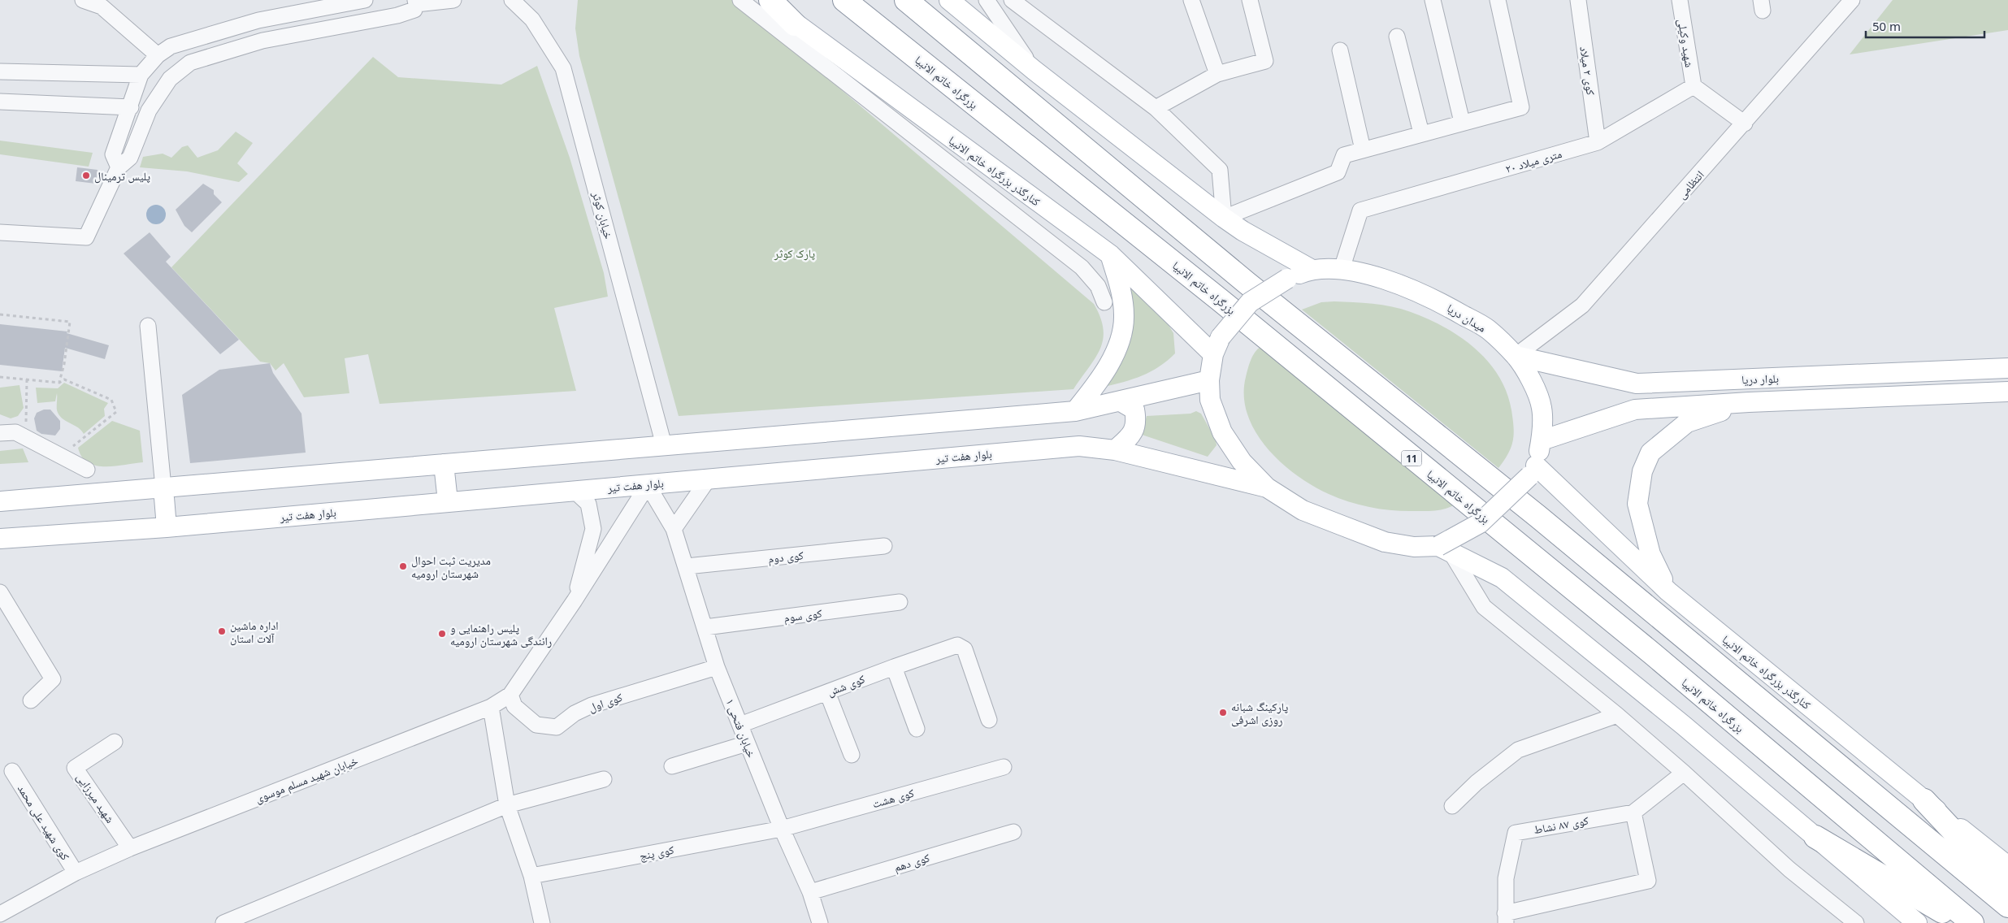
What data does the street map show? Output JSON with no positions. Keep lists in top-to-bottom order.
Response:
{
  "streets": {
    "highway": ["بزرگراه خاتم الانبیا", "11"],
    "main road": [
      "کنارگذر بزرگراه خاتم الانبیا",
      "میدان دریا",
      "بلوار دریا",
      "بلوار هفت تیر"
    ],
    "street": [
      "شهید وکیلی",
      "کوی ۲ میلاد",
      "۲۰ متری میلاد",
      "انتظامی",
      "خیابان کوثر",
      "کوی دوم",
      "کوی سوم",
      "کوی شش",
      "کوی اول",
      "خیابان فتحی ۱",
      "خیابان شهید مسلم موسوی",
      "شهید میرزایی",
      "کوی هشت",
      "کوی شهید علی محمد",
      "کوی ۸۷ نشاط",
      "کوی پنج",
      "کوی دهم"
    ]
  },
  "crossings": [
    ["شهید وکیلی", "۲۰ متری میلاد"],
    ["کوی ۲ میلاد", "۲۰ متری میلاد"],
    ["۲۰ متری میلاد", "میدان دریا"],
    ["کنارگذر بزرگراه خاتم الانبیا", "میدان دریا"],
    ["انتظامی", "میدان دریا"],
    ["انتظامی", "بلوار دریا"],
    ["میدان دریا", "بلوار دریا"],
    ["بلوار هفت تیر", "خیابان فتحی ۱"],
    ["بلوار هفت تیر", "خیابان شهید مسلم موسوی"],
    ["کوی دوم", "خیابان فتحی ۱"],
    ["کوی سوم", "خیابان فتحی ۱"],
    ["کوی شش", "خیابان فتحی ۱"],
    ["کوی اول", "خیابان فتحی ۱"],
    ["کوی اول", "خیابان شهید مسلم موسوی"],
    ["خیابان فتحی ۱", "خیابان شهید مسلم موسوی"],
    ["خیابان فتحی ۱", "کوی هشت"],
    ["خیابان فتحی ۱", "کوی پنج"],
    ["خیابان فتحی ۱", "کوی دهم"],
    ["خیابان شهید مسلم موسوی", "شهید میرزایی"],
    ["خیابان شهید مسلم موسوی", "کوی شهید علی محمد"],
    ["کوی هشت", "کوی پنج"]
  ],
  "parks": ["پارک کوثر"],
  "places": [
    "پلیس ترمینال",
    "مدیریت ثبت احوال شهرستان ارومیه",
    "اداره ماشین آلات استان",
    "پلیس راهنمایی و رانندگی شهرستان ارومیه",
    "پارکینگ شبانه روزی اشرفی"
  ],
  "scale_bar": "50 m"
}
